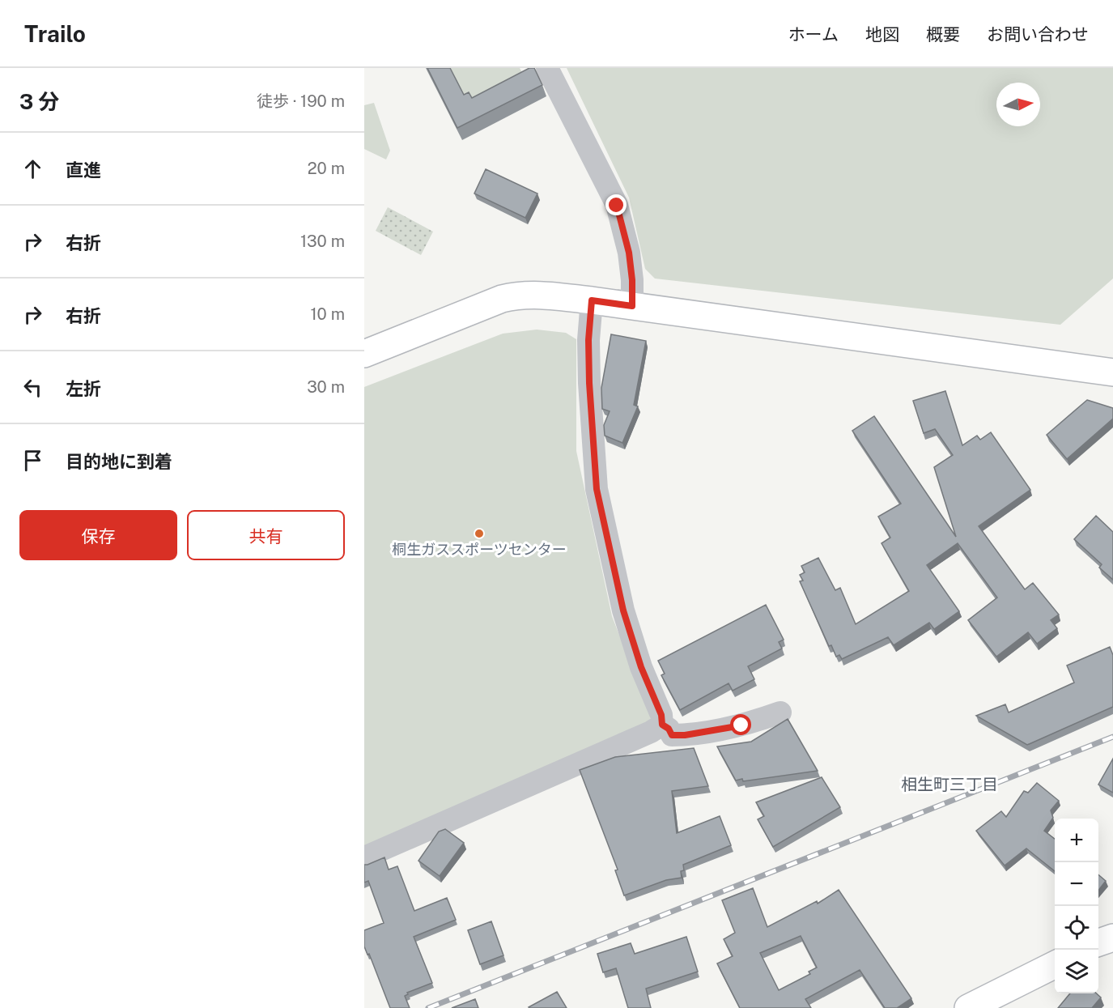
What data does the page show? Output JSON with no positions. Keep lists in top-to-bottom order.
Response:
{
  "districts": ["相生町三丁目"],
  "places": ["桐生ガススポーツセンター"],
  "north": "right",
  "page": {
    "header": "Trailo",
    "nav": [
      "ホーム",
      "地図",
      "概要",
      "お問い合わせ"
    ],
    "heading": ["3 分", "徒歩 · 190 m"],
    "list": [
      ["直進", "20 m"],
      ["右折", "130 m"],
      ["右折", "10 m"],
      ["左折", "30 m"],
      "目的地に到着"
    ],
    "buttons": ["保存", "共有"],
    "map_buttons": ["+", "−"]
  }
}
